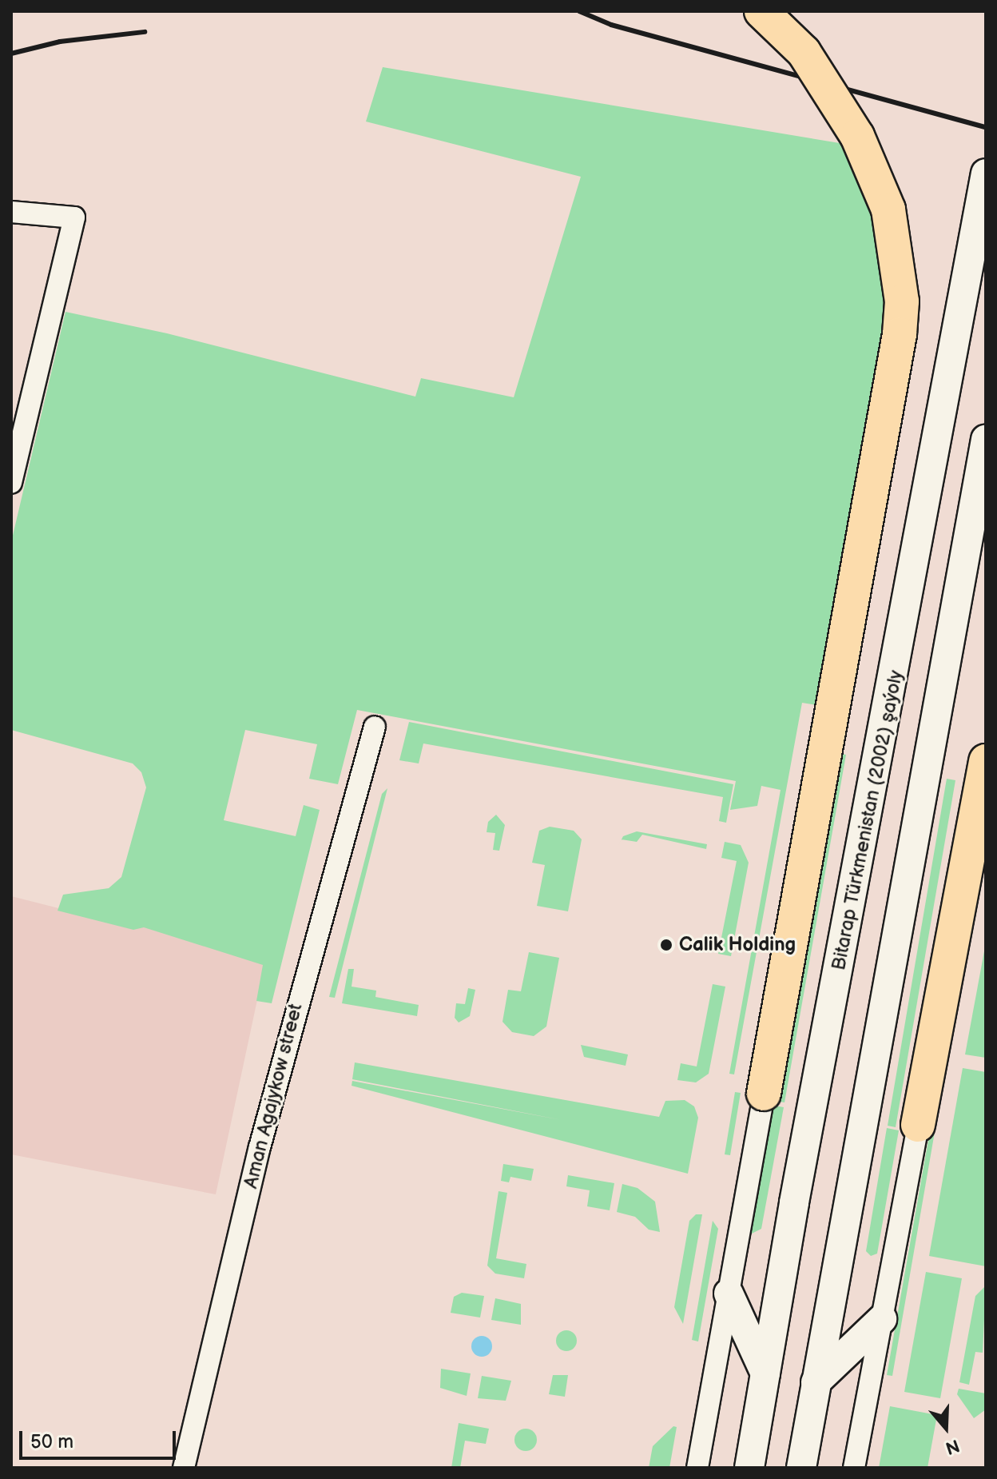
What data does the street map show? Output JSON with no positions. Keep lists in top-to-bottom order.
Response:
{
  "streets": {
    "main road": ["Bitarap Türkmenistan (2002) şaýoly"],
    "street": ["Aman Agajykow street"]
  },
  "places": ["Calik Holding"],
  "scale_bar": "50 m",
  "north": "bottom"
}
